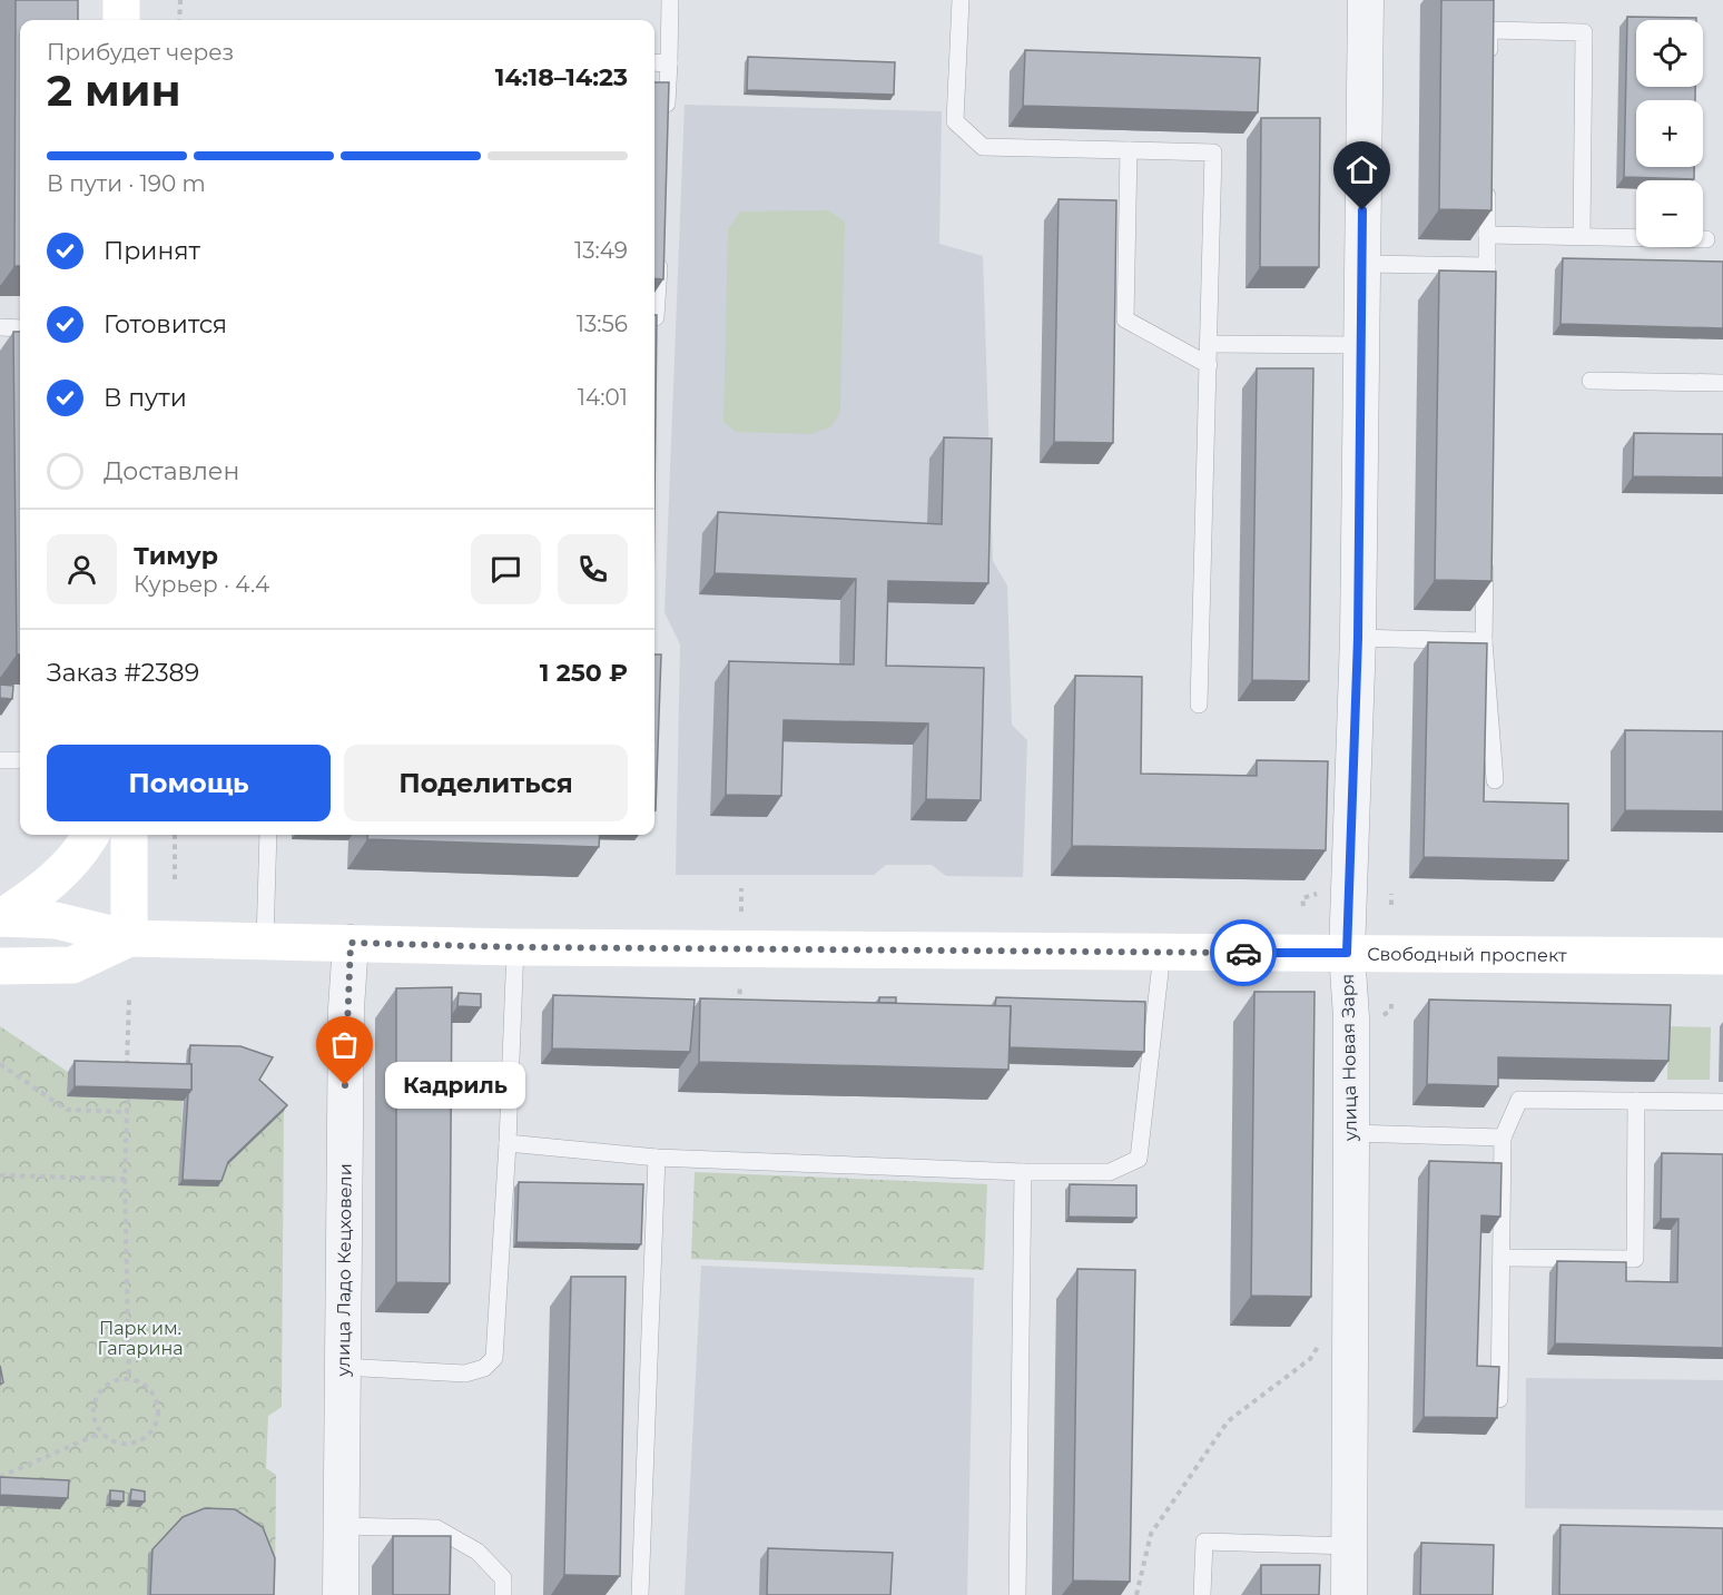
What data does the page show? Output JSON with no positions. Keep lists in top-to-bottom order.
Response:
{
  "streets": {
    "main road": ["Свободный проспект"],
    "street": ["улица Новая Заря", "улица Ладо Кецховели"]
  },
  "crossings": [
    ["Свободный проспект", "улица Новая Заря"],
    ["Свободный проспект", "улица Ладо Кецховели"]
  ],
  "parks": ["Парк им. Гагарина"],
  "places": ["Кадриль"],
  "page": {
    "map_buttons": ["+", "−"],
    "heading": ["2 мин", "Прибудет через", "14:18–14:23"],
    "panel": [
      "Тимур",
      "Курьер · 4.4",
      "Заказ #2389",
      "1 250 ₽"
    ],
    "bar": "В пути · 190 m",
    "list": [
      ["Принят", "13:49"],
      ["Готовится", "13:56"],
      ["В пути", "14:01"],
      "Доставлен"
    ],
    "buttons": ["Помощь", "Поделиться"],
    "bubble": "Кадриль"
  }
}
